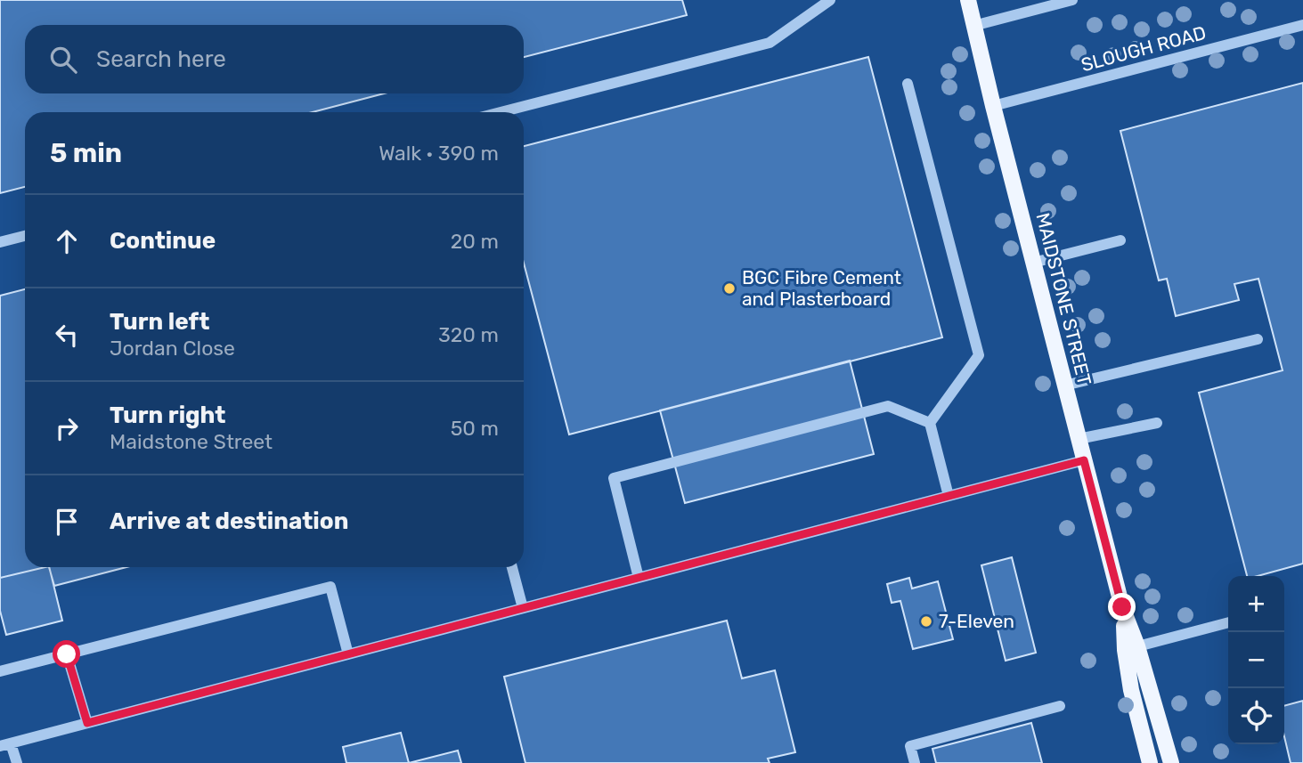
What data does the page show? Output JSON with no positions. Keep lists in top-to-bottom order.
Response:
{
  "streets": {
    "main road": ["MAIDSTONE STREET"],
    "street": ["SLOUGH ROAD"]
  },
  "crossings": [
    ["SLOUGH ROAD", "MAIDSTONE STREET"]
  ],
  "places": ["BGC Fibre Cement and Plasterboard", "7-Eleven"],
  "page": {
    "search": "Search here",
    "heading": ["5 min", "Walk · 390 m"],
    "list": [
      ["Continue", "20 m"],
      ["Turn left", "Jordan Close", "320 m"],
      ["Turn right", "Maidstone Street", "50 m"],
      "Arrive at destination"
    ],
    "map_buttons": ["+", "−"]
  }
}
